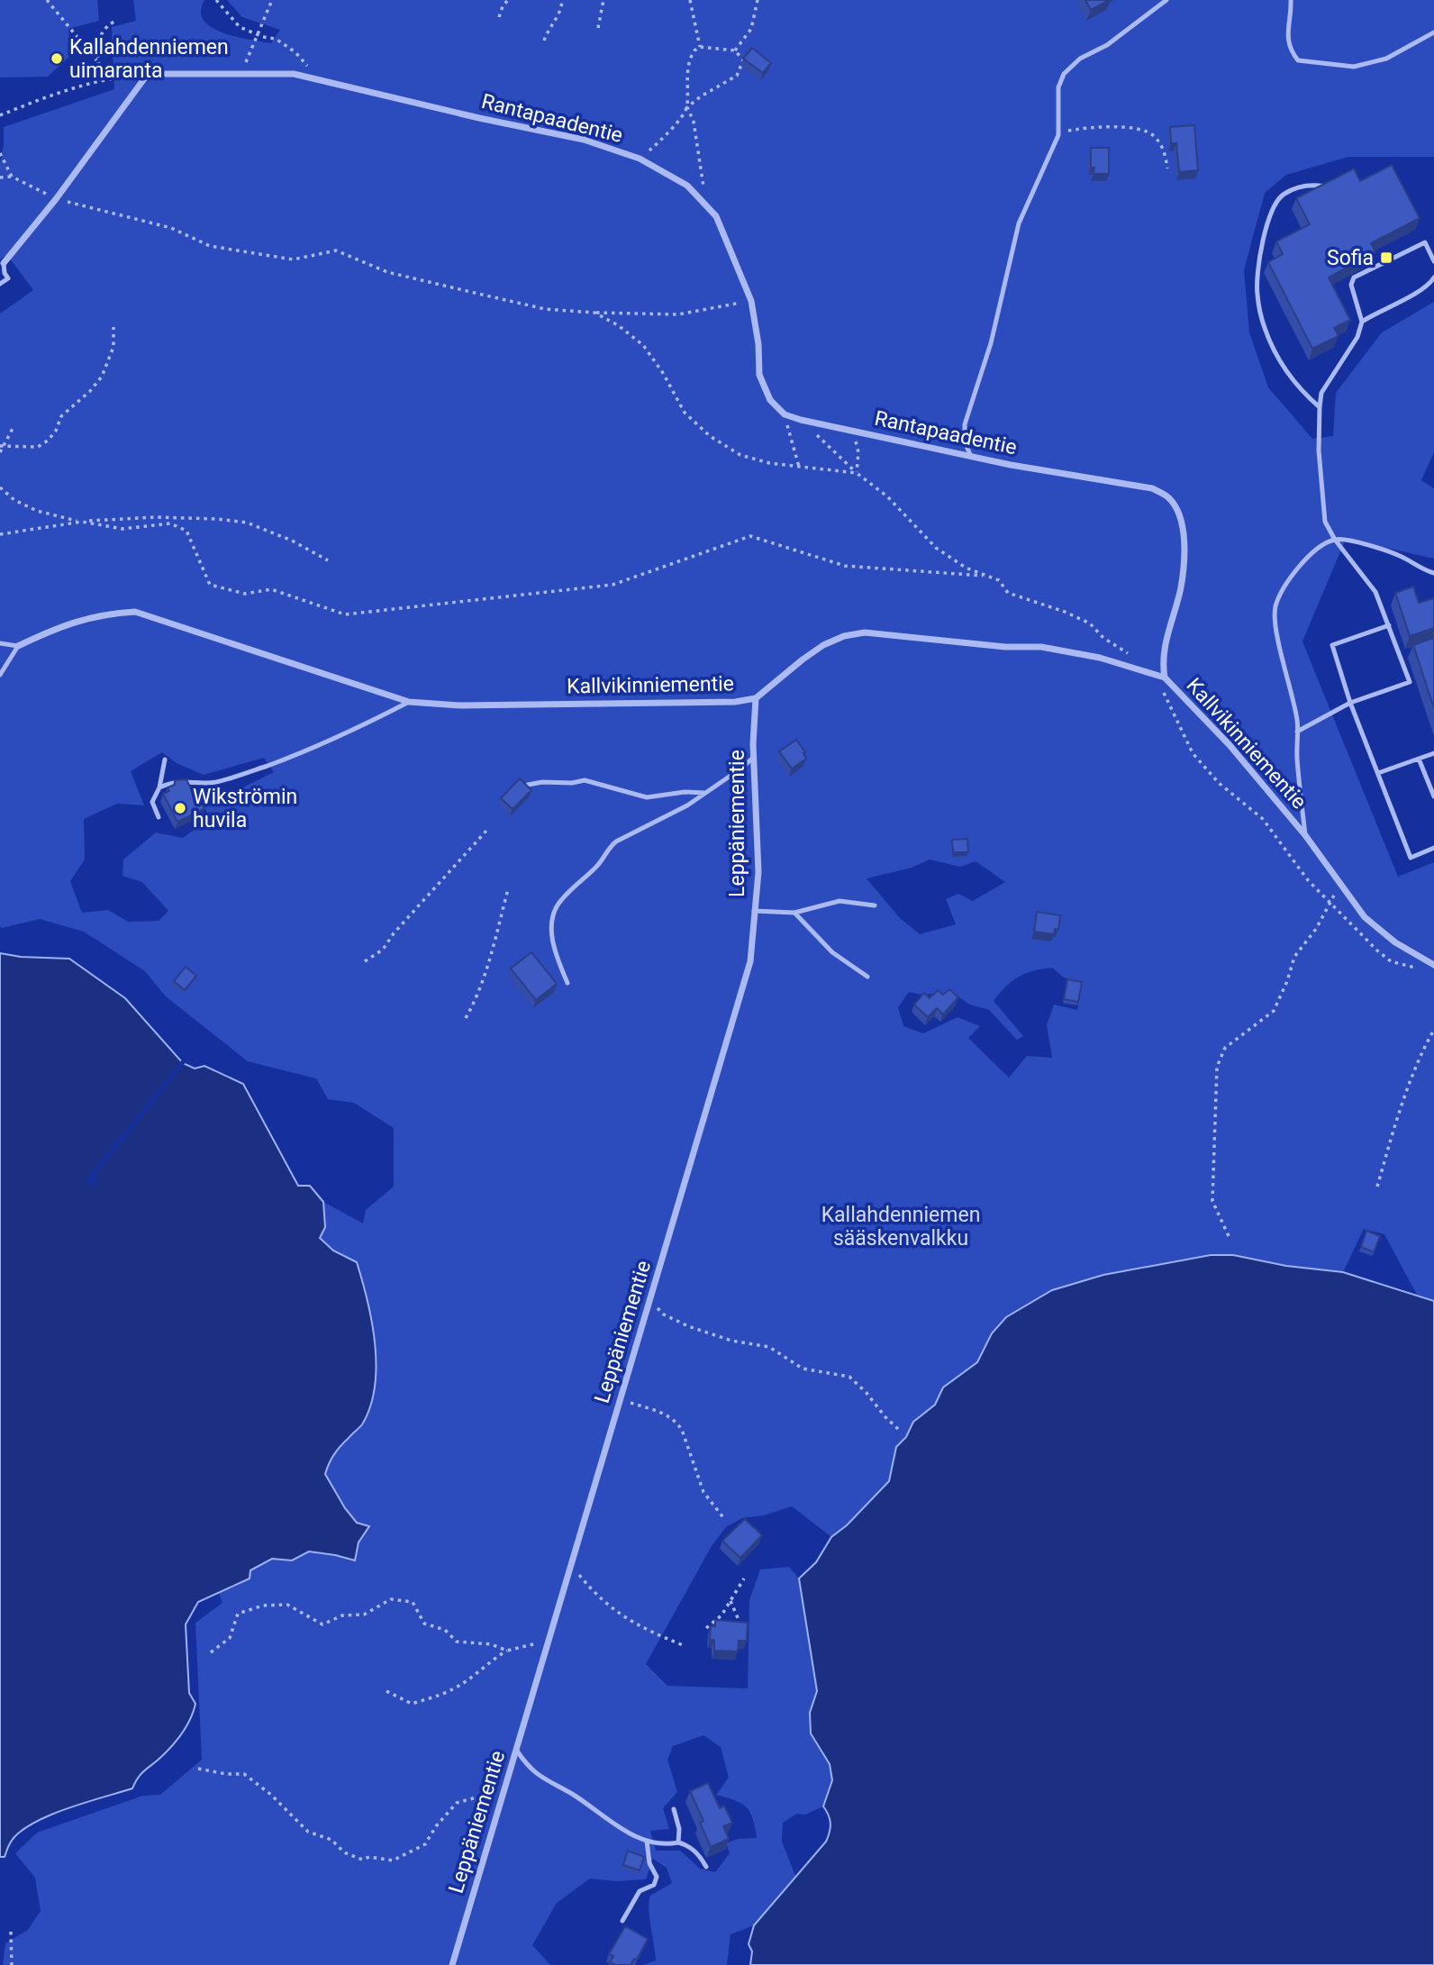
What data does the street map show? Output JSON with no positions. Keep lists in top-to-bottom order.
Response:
{
  "streets": {
    "street": ["Rantapaadentie", "Kallvikinniementie", "Leppäniementie"]
  },
  "crossings": [
    ["Rantapaadentie", "Kallvikinniementie"],
    ["Kallvikinniementie", "Leppäniementie"]
  ],
  "parks": ["Kallahdenniemen sääskenvalkku"],
  "places": {
    "other": ["Kallahdenniemen uimaranta", "Wikströmin huvila"],
    "transit": ["Sofia"]
  }
}
